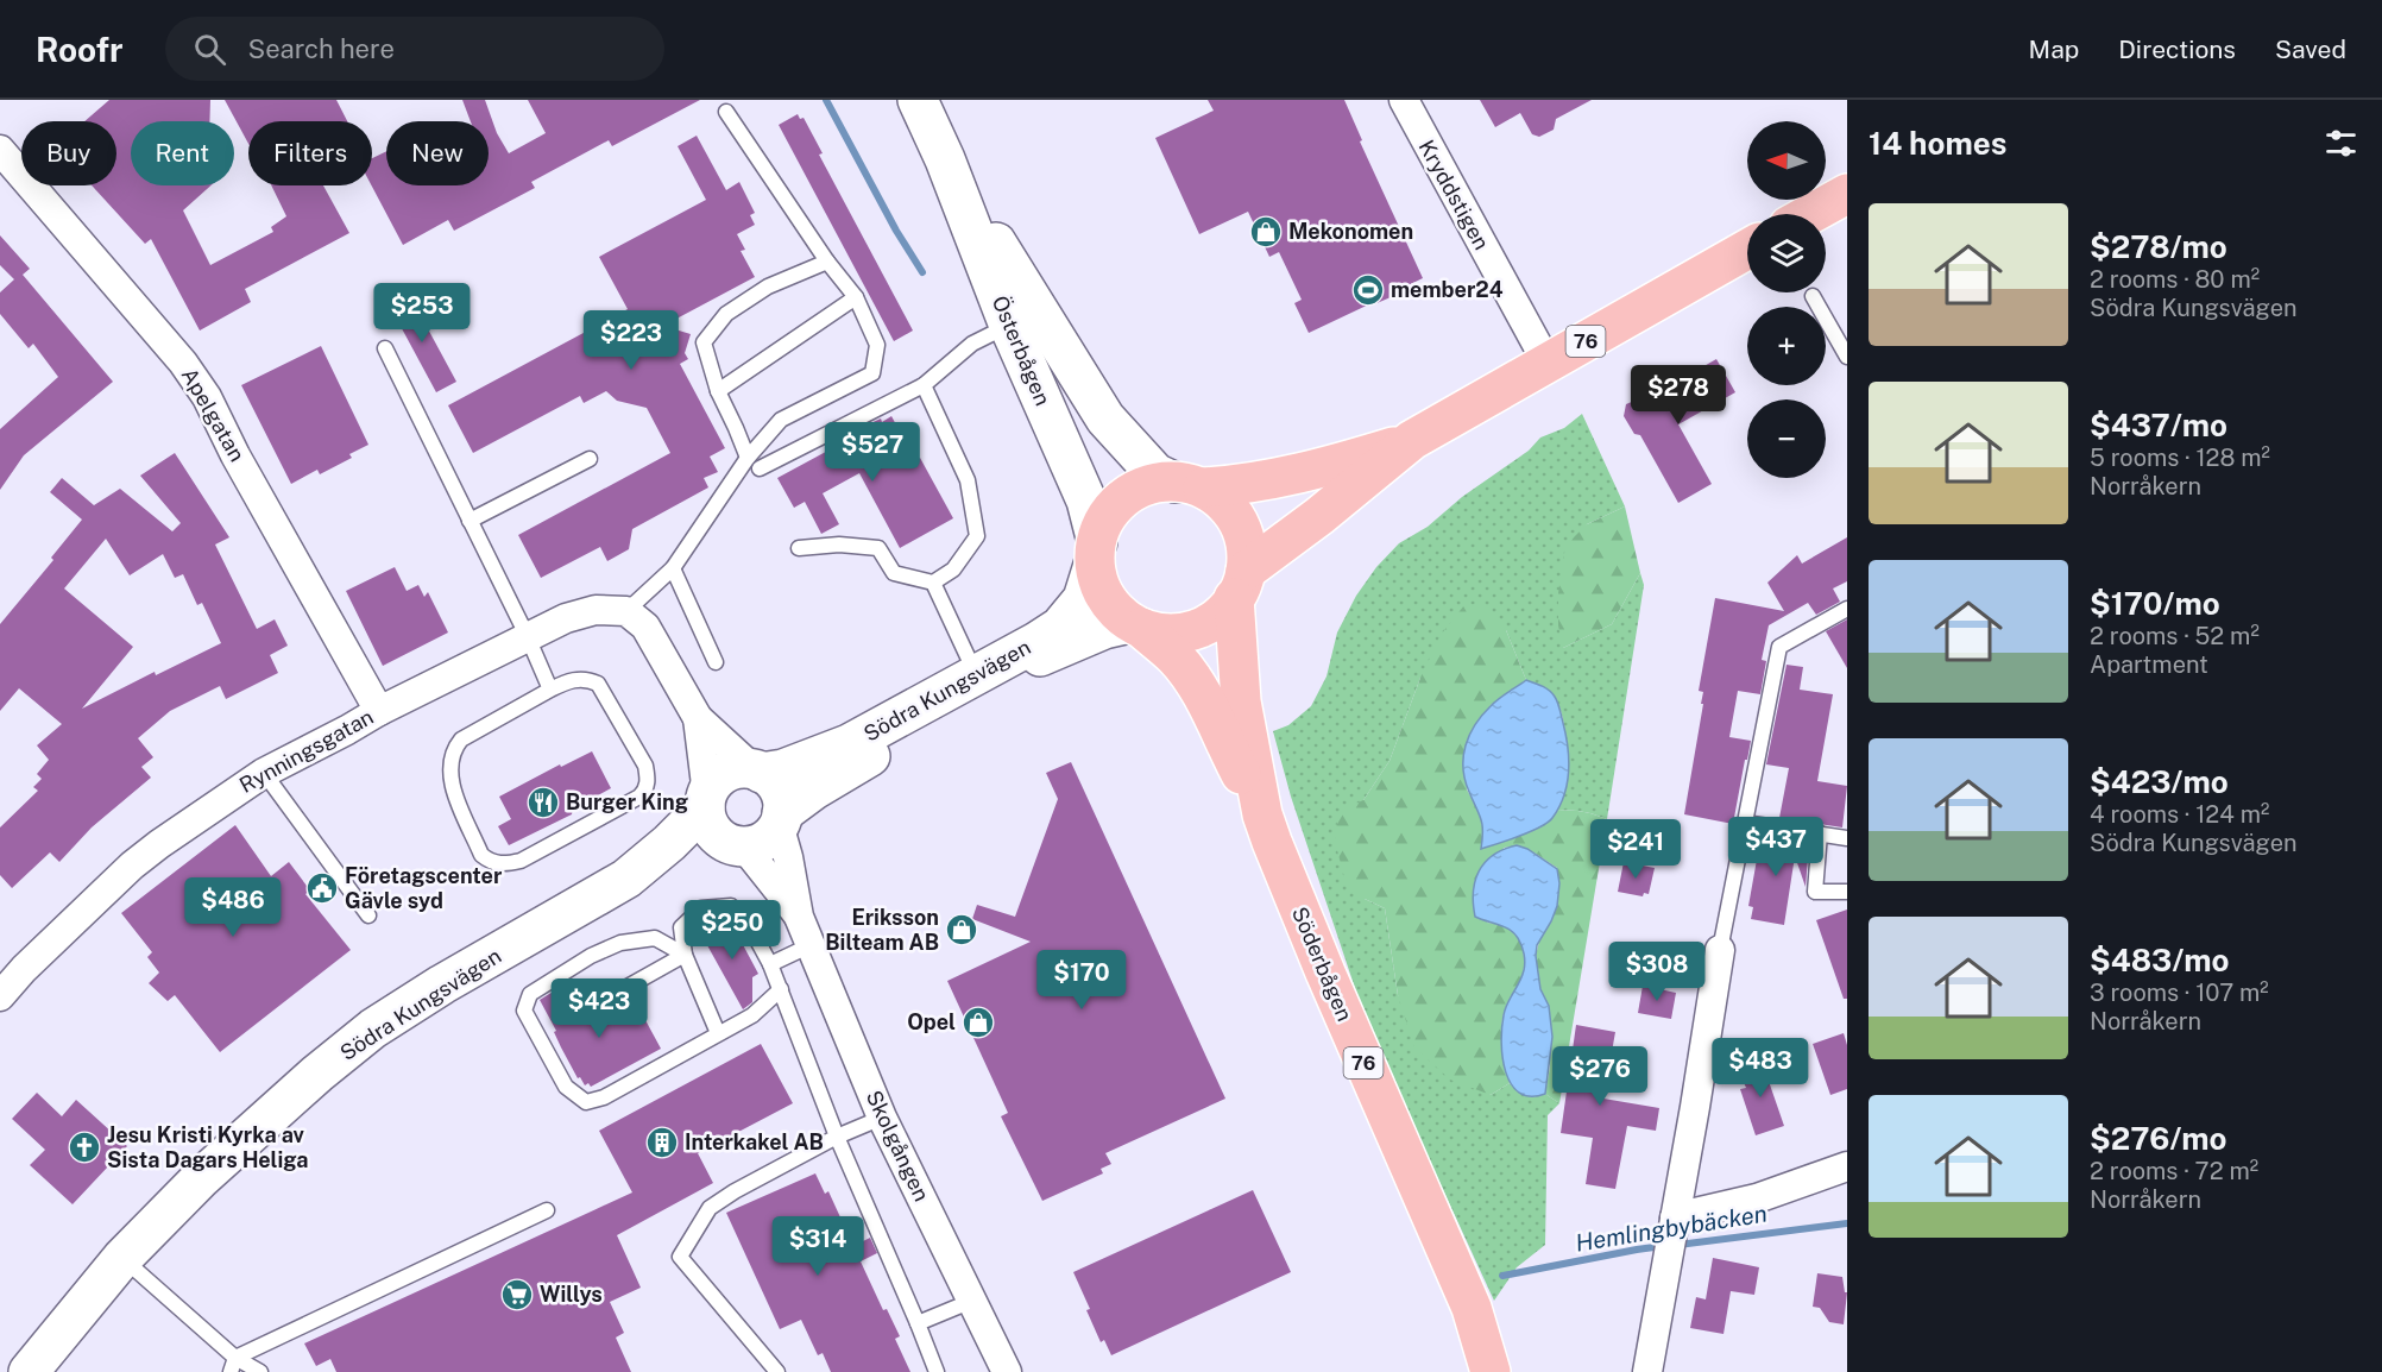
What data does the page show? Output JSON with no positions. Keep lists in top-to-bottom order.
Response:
{
  "streets": {
    "main road": [
      "76",
      "Österbågen",
      "Södra Kungsvägen",
      "Söderbågen"
    ],
    "street": [
      "Kryddstigen",
      "Apelgatan",
      "Rynningsgatan",
      "Skolgången"
    ]
  },
  "crossings": [
    ["Kryddstigen", "76"],
    ["76", "Österbågen"],
    ["76", "Södra Kungsvägen"],
    ["76", "Söderbågen"],
    ["Österbågen", "Södra Kungsvägen"],
    ["Österbågen", "Söderbågen"],
    ["Apelgatan", "Rynningsgatan"],
    ["Södra Kungsvägen", "Söderbågen"],
    ["Södra Kungsvägen", "Skolgången"]
  ],
  "water": ["Hemlingbybäcken"],
  "places": {
    "shop": ["Mekonomen", "Eriksson Bilteam AB", "Opel"],
    "sports": ["member24"],
    "restaurant": ["Burger King"],
    "public building": ["Företagscenter Gävle syd"],
    "building": ["Interkakel AB"],
    "church": ["Jesu Kristi Kyrka av Sista Dagars Heliga"],
    "supermarket": ["Willys"]
  },
  "north": "left",
  "page": {
    "header": "Roofr",
    "search": "Search here",
    "nav": ["Map", "Directions", "Saved"],
    "heading": "14 homes",
    "map_buttons": ["+", "−"],
    "chip": [
      "Buy",
      "Rent",
      "Filters",
      "New"
    ],
    "list": [
      {
        "name": "$278/mo",
        "note": "2 rooms · 80 m² · Södra Kungsvägen"
      },
      {
        "name": "$437/mo",
        "note": "5 rooms · 128 m² · Norråkern"
      },
      {
        "name": "$170/mo",
        "note": "2 rooms · 52 m² · Apartment"
      },
      {
        "name": "$423/mo",
        "note": "4 rooms · 124 m² · Södra Kungsvägen"
      },
      {
        "name": "$483/mo",
        "note": "3 rooms · 107 m² · Norråkern"
      },
      {
        "name": "$276/mo",
        "note": "2 rooms · 72 m² · Norråkern"
      }
    ],
    "price": [
      "$253",
      "$223",
      "$278",
      "$527",
      "$437",
      "$241",
      "$486",
      "$250",
      "$308",
      "$170",
      "$423",
      "$483",
      "$276",
      "$314"
    ]
  }
}
